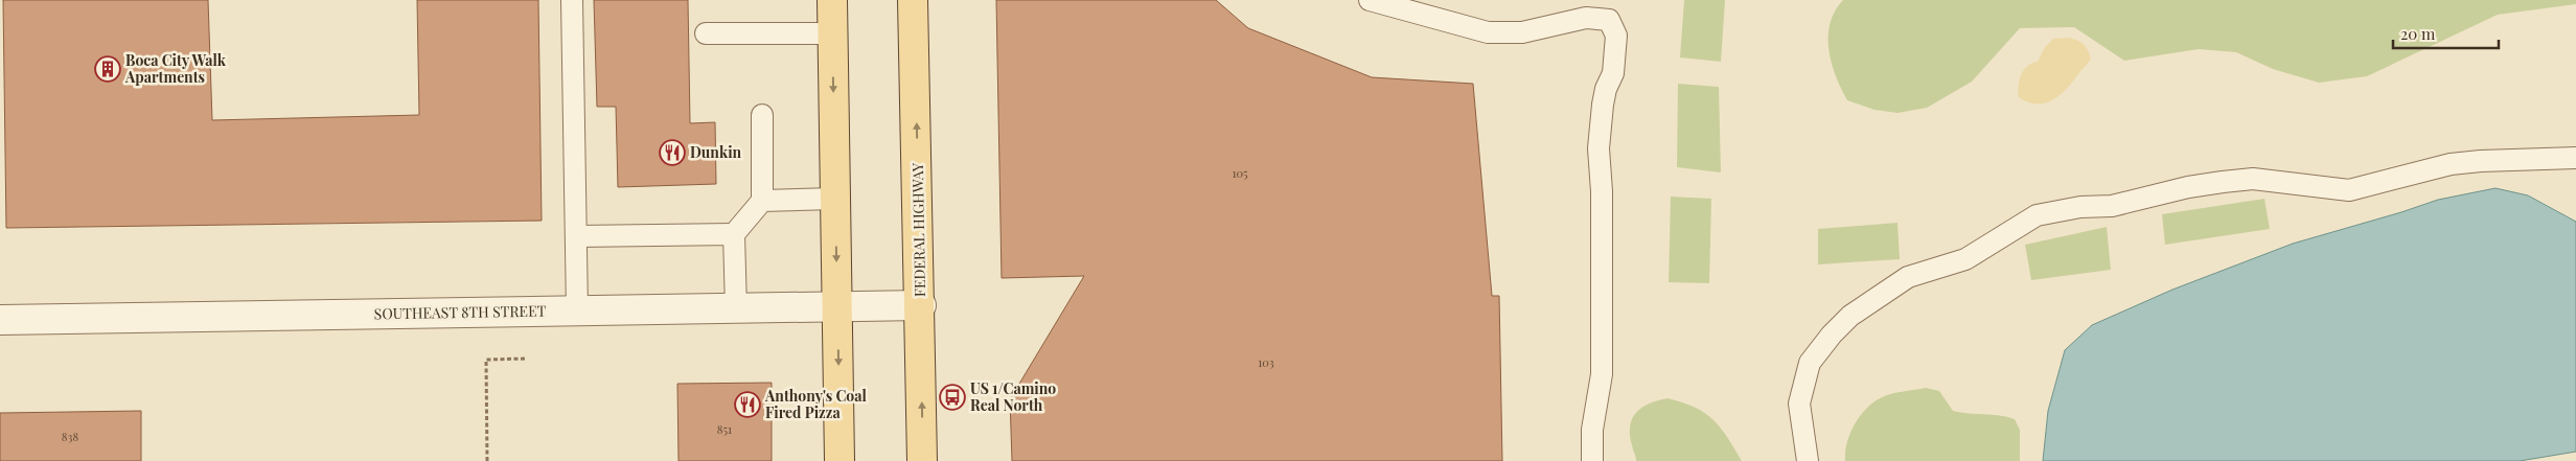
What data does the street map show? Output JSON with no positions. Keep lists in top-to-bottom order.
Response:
{
  "streets": {
    "main road": ["FEDERAL HIGHWAY"],
    "street": ["SOUTHEAST 8TH STREET"]
  },
  "crossings": [
    ["FEDERAL HIGHWAY", "SOUTHEAST 8TH STREET"]
  ],
  "places": {
    "building": ["Boca City Walk Apartments"],
    "restaurant": ["Dunkin", "Anthony's Coal Fired Pizza"],
    "bus stop": ["US 1/Camino Real North"]
  },
  "house_numbers": [
    "105",
    "103",
    "851",
    "838"
  ],
  "scale_bar": "20 m"
}
